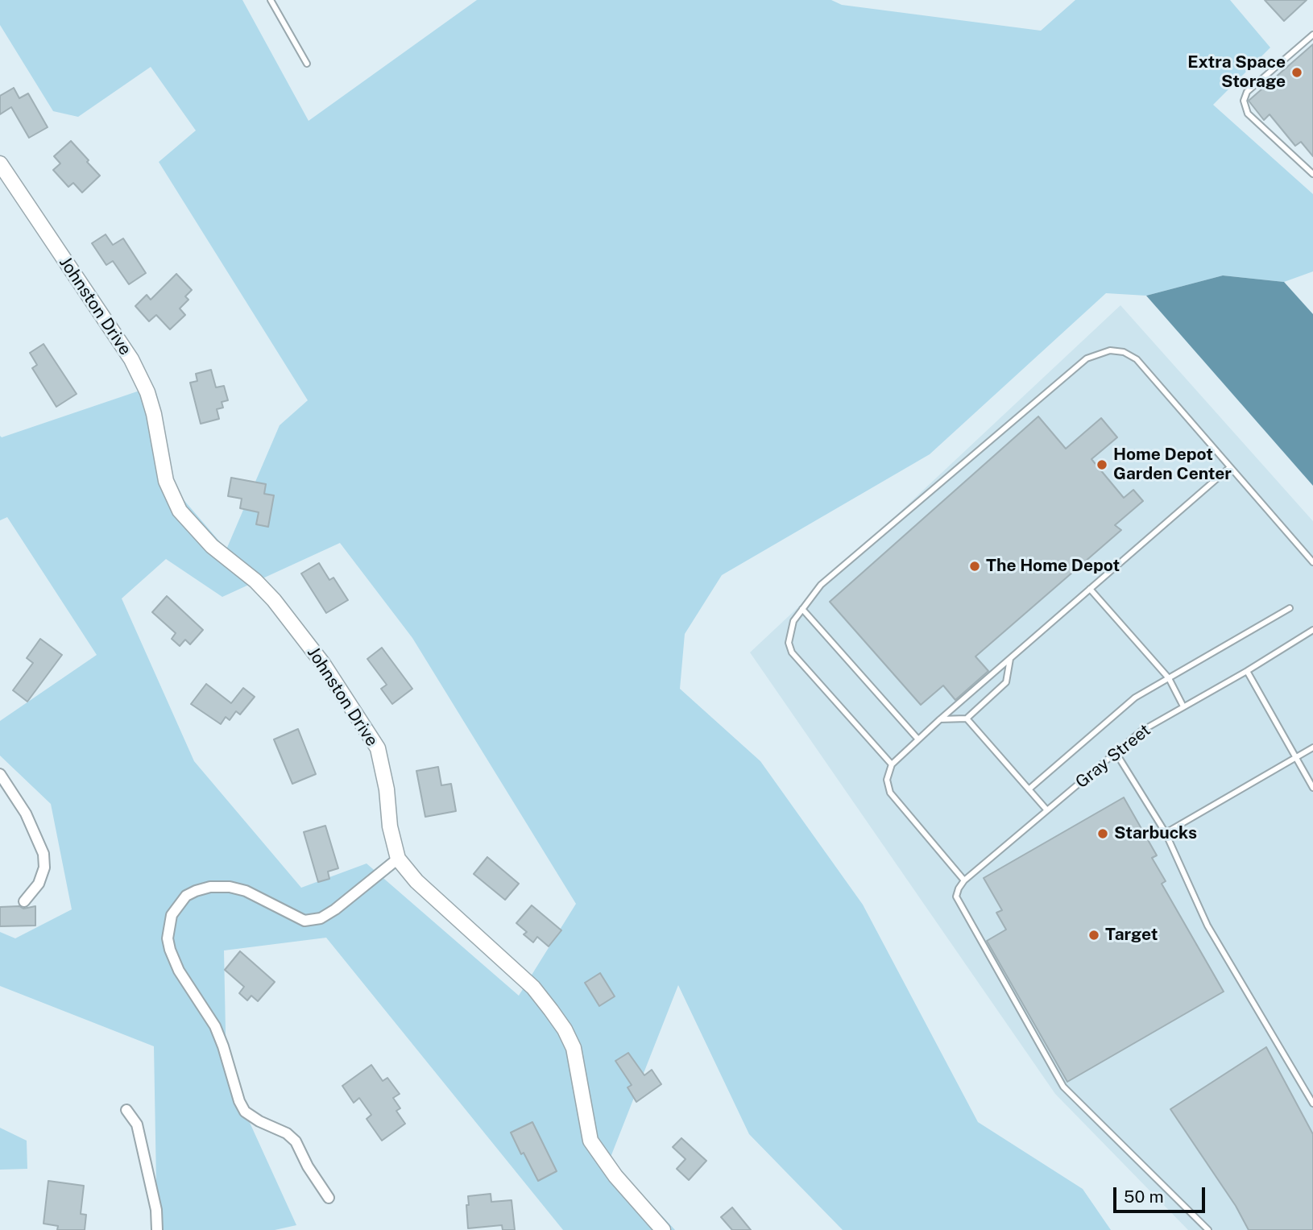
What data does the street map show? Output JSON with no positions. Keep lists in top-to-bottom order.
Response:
{
  "streets": {
    "street": ["Johnston Drive"],
    "lane": ["Gray Street"]
  },
  "places": [
    "Extra Space Storage",
    "Home Depot Garden Center",
    "The Home Depot",
    "Starbucks",
    "Target"
  ],
  "scale_bar": "50 m"
}
